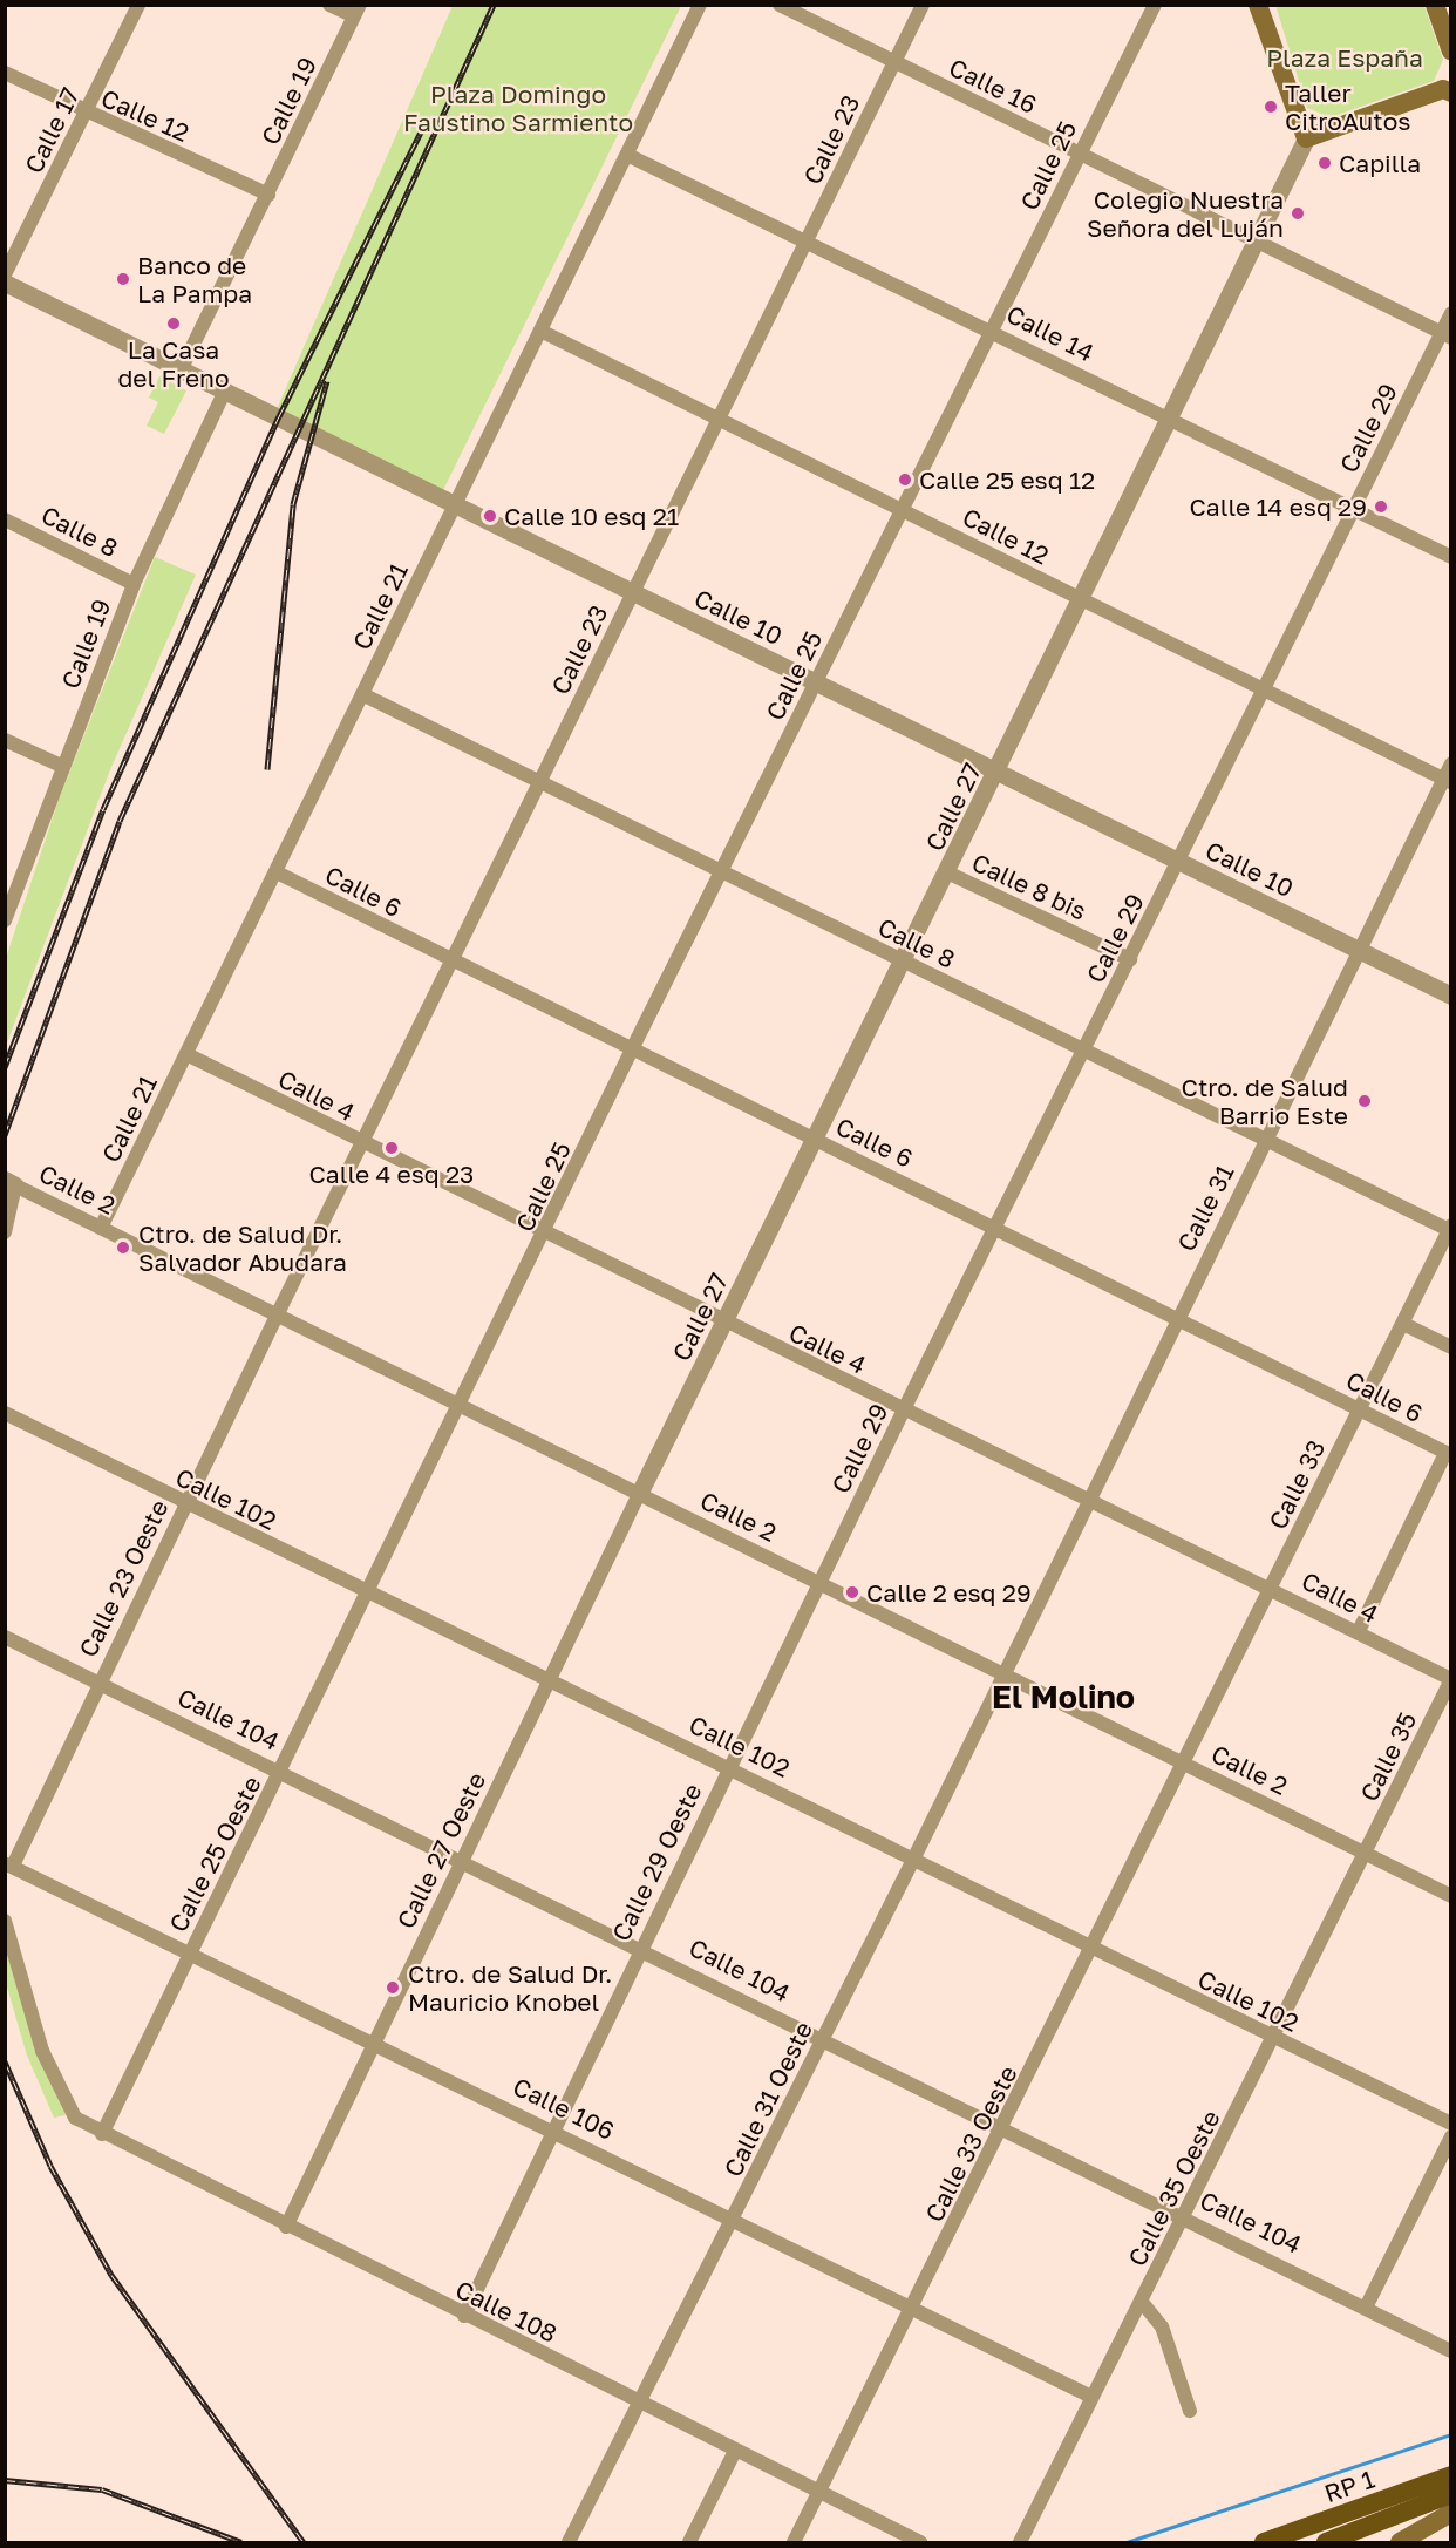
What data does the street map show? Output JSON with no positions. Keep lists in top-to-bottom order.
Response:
{
  "streets": {
    "main road": ["RP 1"],
    "street": [
      "Calle 16",
      "Calle 19",
      "Calle 12",
      "Calle 17",
      "Calle 23",
      "Calle 25",
      "Calle 14",
      "Calle 29",
      "Calle 8",
      "Calle 21",
      "Calle 10",
      "Calle 27",
      "Calle 8 bis",
      "Calle 6",
      "Calle 4",
      "Calle 2",
      "Calle 31",
      "Calle 33",
      "Calle 102",
      "Calle 23 Oeste",
      "Calle 104",
      "Calle 35",
      "Calle 27 Oeste",
      "Calle 25 Oeste",
      "Calle 29 Oeste",
      "Calle 31 Oeste",
      "Calle 106",
      "Calle 33 Oeste",
      "Calle 35 Oeste",
      "Calle 108"
    ]
  },
  "crossings": [
    ["Calle 16", "Calle 23"],
    ["Calle 16", "Calle 25"],
    ["Calle 16", "Calle 29"],
    ["Calle 16", "Calle 27"],
    ["Calle 19", "Calle 12"],
    ["Calle 19", "Calle 8"],
    ["Calle 19", "Calle 10"],
    ["Calle 12", "Calle 17"],
    ["Calle 12", "Calle 23"],
    ["Calle 12", "Calle 25"],
    ["Calle 12", "Calle 29"],
    ["Calle 12", "Calle 21"],
    ["Calle 12", "Calle 27"],
    ["Calle 12", "Calle 31"],
    ["Calle 23", "Calle 14"],
    ["Calle 23", "Calle 8"],
    ["Calle 23", "Calle 10"],
    ["Calle 23", "Calle 6"],
    ["Calle 23", "Calle 4"],
    ["Calle 23", "Calle 2"],
    ["Calle 23", "Calle 23 Oeste"],
    ["Calle 25", "Calle 14"],
    ["Calle 25", "Calle 8"],
    ["Calle 25", "Calle 10"],
    ["Calle 25", "Calle 6"],
    ["Calle 25", "Calle 4"],
    ["Calle 25", "Calle 2"],
    ["Calle 25", "Calle 25 Oeste"],
    ["Calle 14", "Calle 29"],
    ["Calle 14", "Calle 21"],
    ["Calle 14", "Calle 27"],
    ["Calle 29", "Calle 8"],
    ["Calle 29", "Calle 10"],
    ["Calle 29", "Calle 8 bis"],
    ["Calle 29", "Calle 6"],
    ["Calle 29", "Calle 4"],
    ["Calle 29", "Calle 2"],
    ["Calle 29", "Calle 29 Oeste"],
    ["Calle 8", "Calle 21"],
    ["Calle 8", "Calle 27"],
    ["Calle 8", "Calle 31"],
    ["Calle 8", "Calle 33"],
    ["Calle 21", "Calle 10"],
    ["Calle 21", "Calle 6"],
    ["Calle 21", "Calle 4"],
    ["Calle 21", "Calle 2"],
    ["Calle 10", "Calle 27"],
    ["Calle 10", "Calle 31"],
    ["Calle 27", "Calle 8 bis"],
    ["Calle 27", "Calle 6"],
    ["Calle 27", "Calle 4"],
    ["Calle 27", "Calle 2"],
    ["Calle 27", "Calle 27 Oeste"],
    ["Calle 6", "Calle 31"],
    ["Calle 6", "Calle 33"],
    ["Calle 4", "Calle 31"],
    ["Calle 4", "Calle 33"],
    ["Calle 4", "Calle 35"],
    ["Calle 2", "Calle 31"],
    ["Calle 2", "Calle 33"],
    ["Calle 2", "Calle 23 Oeste"],
    ["Calle 2", "Calle 35"],
    ["Calle 2", "Calle 27 Oeste"],
    ["Calle 2", "Calle 25 Oeste"],
    ["Calle 2", "Calle 29 Oeste"],
    ["Calle 2", "Calle 31 Oeste"],
    ["Calle 2", "Calle 33 Oeste"],
    ["Calle 2", "Calle 35 Oeste"],
    ["Calle 31", "Calle 31 Oeste"],
    ["Calle 33", "Calle 33 Oeste"],
    ["Calle 102", "Calle 23 Oeste"],
    ["Calle 102", "Calle 27 Oeste"],
    ["Calle 102", "Calle 25 Oeste"],
    ["Calle 102", "Calle 29 Oeste"],
    ["Calle 102", "Calle 31 Oeste"],
    ["Calle 102", "Calle 33 Oeste"],
    ["Calle 102", "Calle 35 Oeste"],
    ["Calle 23 Oeste", "Calle 104"],
    ["Calle 23 Oeste", "Calle 106"],
    ["Calle 104", "Calle 27 Oeste"],
    ["Calle 104", "Calle 25 Oeste"],
    ["Calle 104", "Calle 29 Oeste"],
    ["Calle 104", "Calle 31 Oeste"],
    ["Calle 104", "Calle 33 Oeste"],
    ["Calle 104", "Calle 35 Oeste"],
    ["Calle 35", "Calle 35 Oeste"],
    ["Calle 27 Oeste", "Calle 106"],
    ["Calle 27 Oeste", "Calle 108"],
    ["Calle 25 Oeste", "Calle 106"],
    ["Calle 25 Oeste", "Calle 108"],
    ["Calle 29 Oeste", "Calle 106"],
    ["Calle 29 Oeste", "Calle 108"],
    ["Calle 31 Oeste", "Calle 106"],
    ["Calle 31 Oeste", "Calle 108"],
    ["Calle 106", "Calle 33 Oeste"],
    ["Calle 106", "Calle 35 Oeste"],
    ["Calle 33 Oeste", "Calle 108"]
  ],
  "districts": ["El Molino"],
  "parks": ["Plaza España", "Plaza Domingo Faustino Sarmiento"],
  "places": [
    "Taller CitroAutos",
    "Capilla",
    "Colegio Nuestra Señora del Luján",
    "Banco de La Pampa",
    "La Casa del Freno",
    "Calle 25 esq 12",
    "Calle 14 esq 29",
    "Calle 10 esq 21",
    "Ctro. de Salud Barrio Este",
    "Calle 4 esq 23",
    "Ctro. de Salud Dr. Salvador Abudara",
    "Calle 2 esq 29",
    "Ctro. de Salud Dr. Mauricio Knobel"
  ]
}
